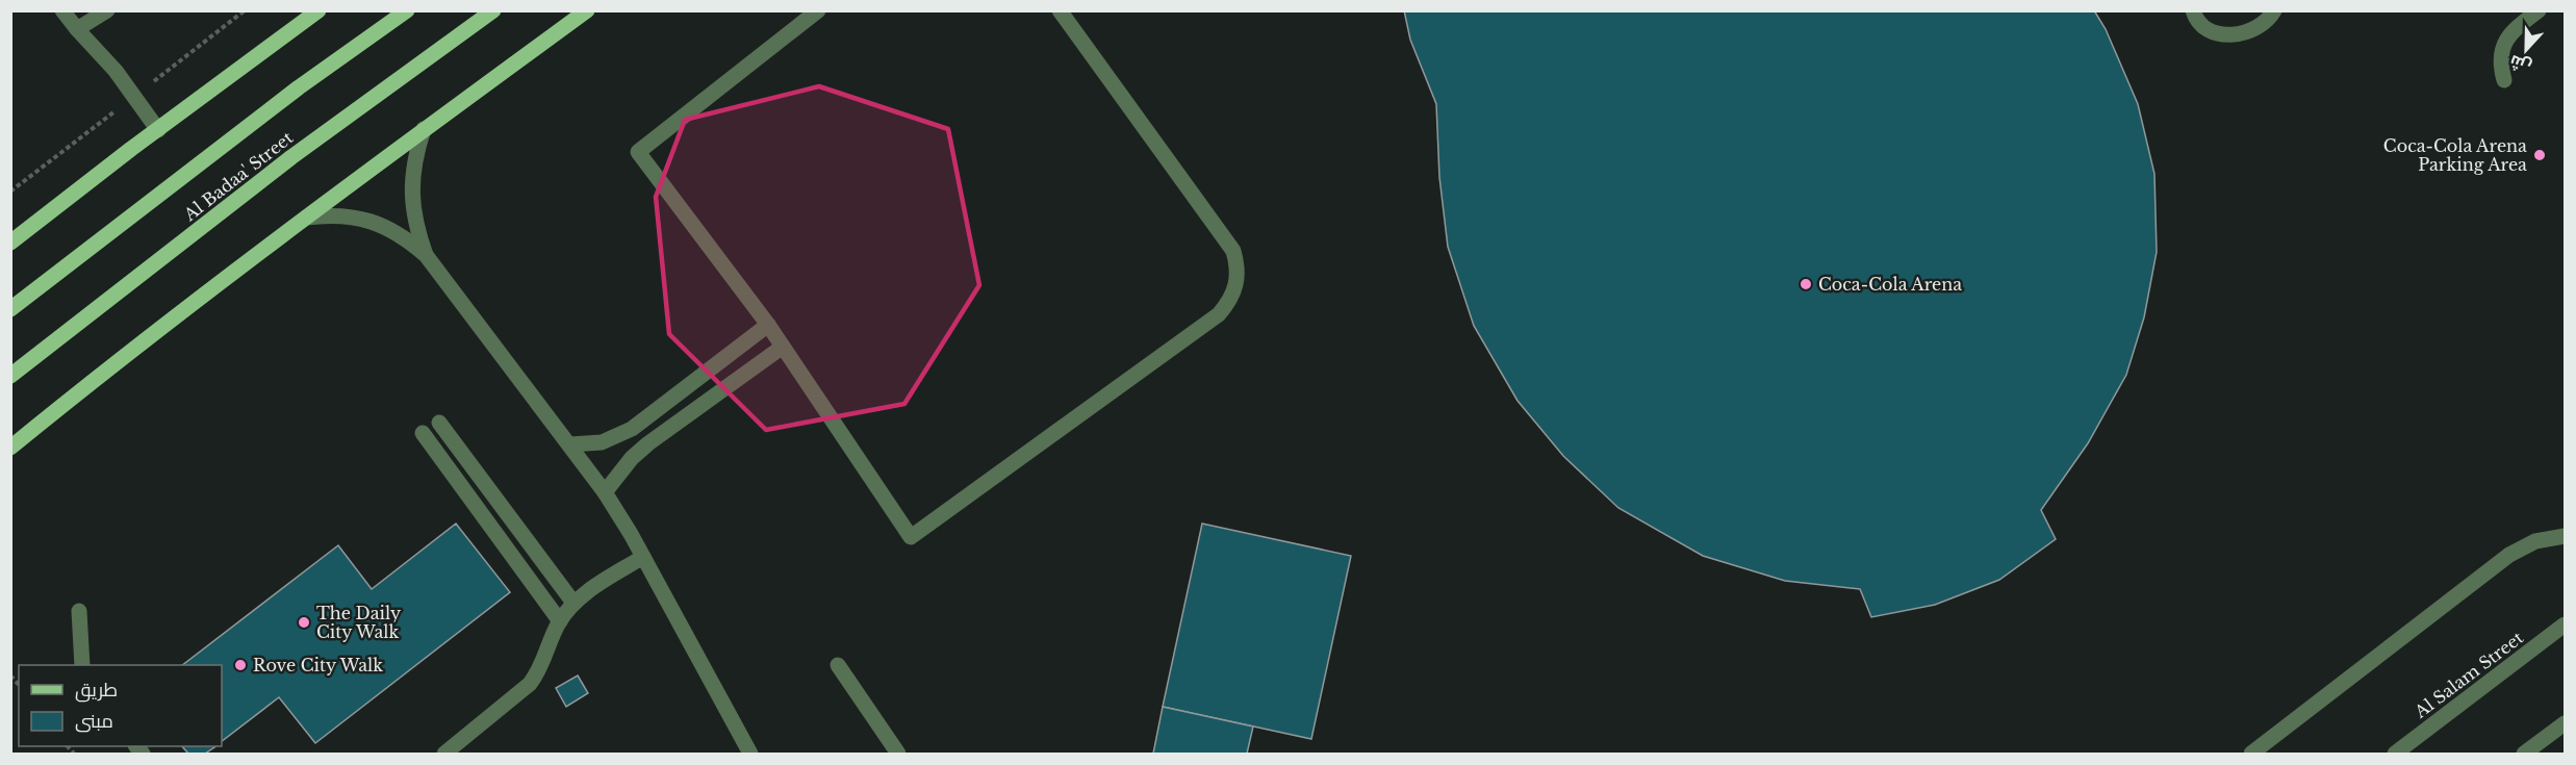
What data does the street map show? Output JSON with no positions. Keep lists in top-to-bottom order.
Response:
{
  "streets": {
    "main road": ["Al Badaa' Street"],
    "street": ["Al Salam Street"]
  },
  "places": [
    "Coca-Cola Arena Parking Area",
    "Coca-Cola Arena",
    "The Daily City Walk",
    "Rove City Walk"
  ],
  "legend": ["طريق", "مبنى"],
  "north": "bottom"
}
